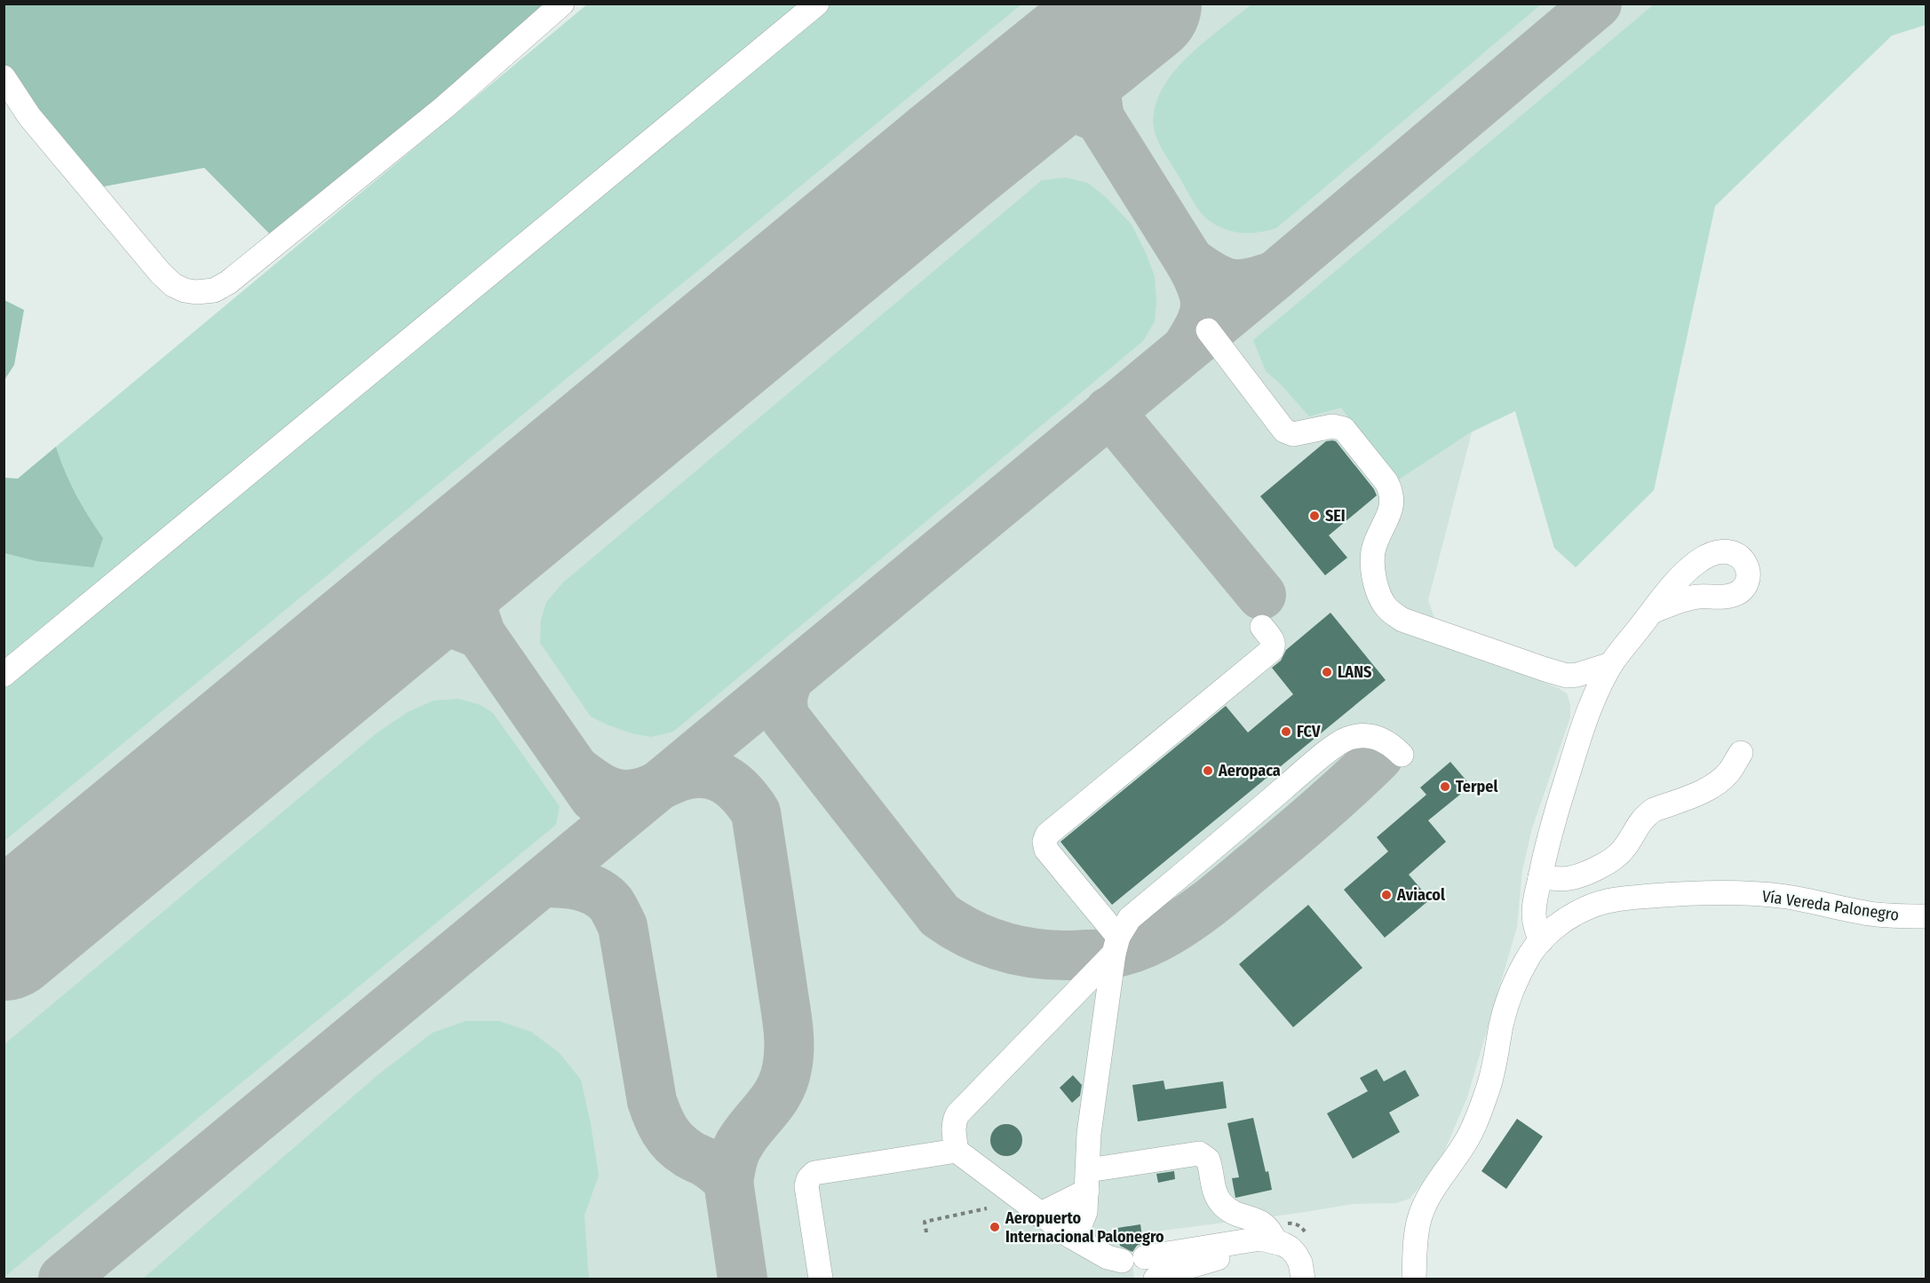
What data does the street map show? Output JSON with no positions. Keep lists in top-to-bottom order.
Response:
{
  "streets": {
    "street": ["Vía Vereda Palonegro"]
  },
  "places": [
    "SEI",
    "LANS",
    "FCV",
    "Aeropaca",
    "Terpel",
    "Aviacol",
    "Aeropuerto Internacional Palonegro"
  ]
}
